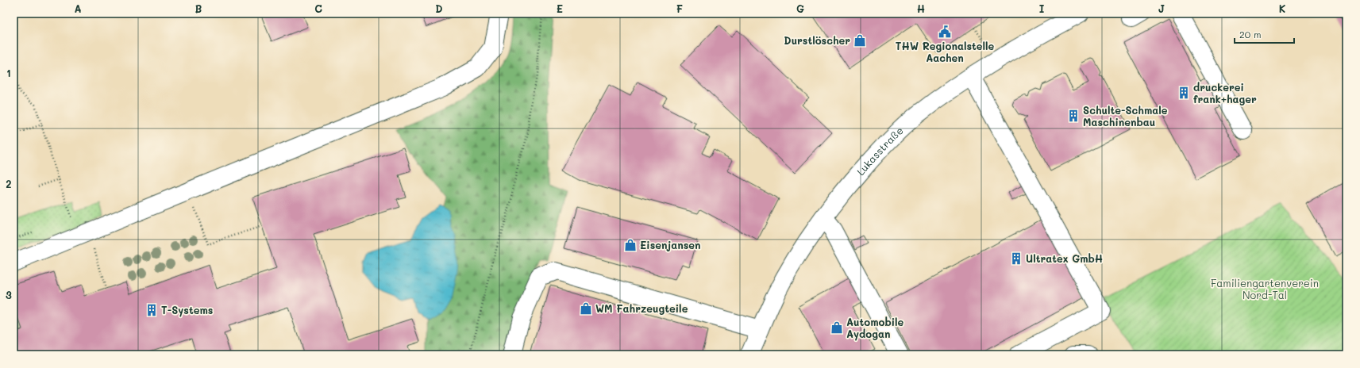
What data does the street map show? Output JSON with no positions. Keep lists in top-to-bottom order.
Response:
{
  "streets": {
    "street": ["Lukasstraße"]
  },
  "parks": ["Familiengartenverein Nord-Tal"],
  "places": {
    "public building": ["THW Regionalstelle Aachen"],
    "shop": [
      "Durstlöscher",
      "Eisenjansen",
      "WM Fahrzeugteile",
      "Automobile Aydogan"
    ],
    "building": [
      "druckerei frank+hager",
      "Schulte-Schmale Maschinenbau",
      "Ultratex GmbH",
      "T-Systems"
    ]
  },
  "scale_bar": "20 m",
  "grid": {
    "columns": [
      "A",
      "B",
      "C",
      "D",
      "E",
      "F",
      "G",
      "H",
      "I",
      "J",
      "K"
    ],
    "rows": ["1", "2", "3"]
  }
}
